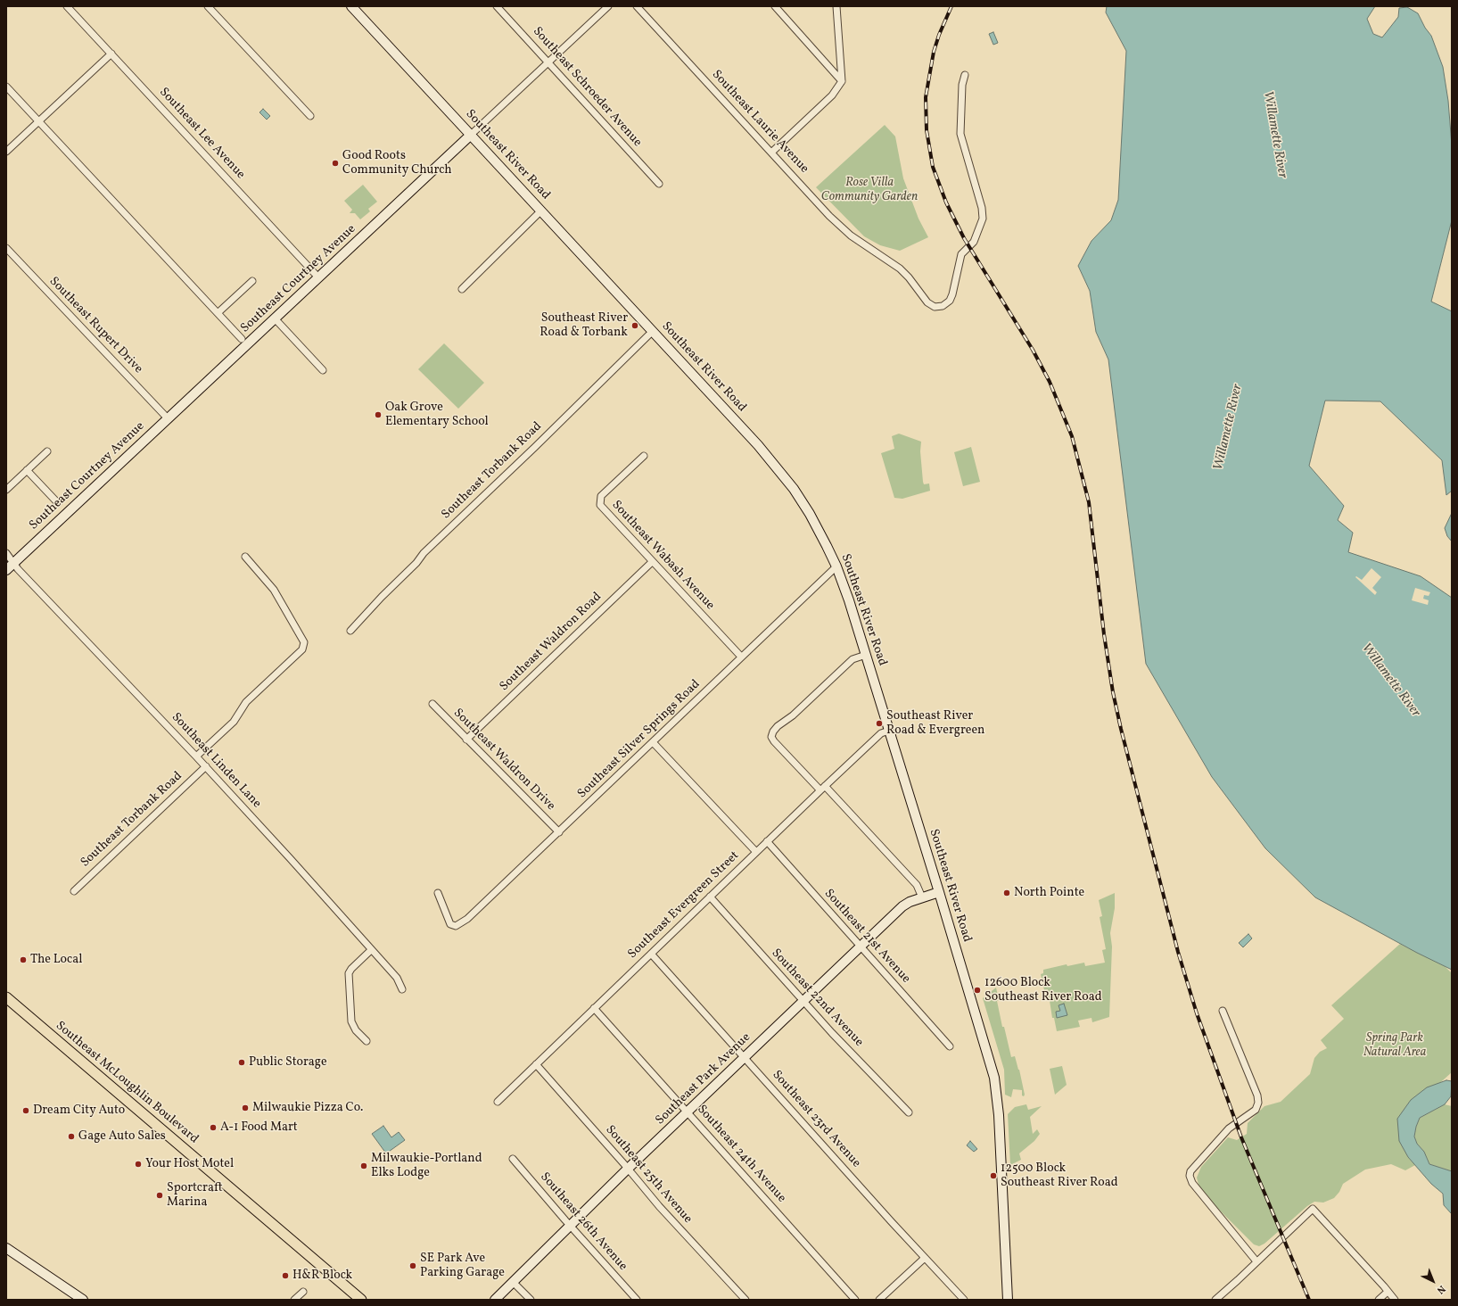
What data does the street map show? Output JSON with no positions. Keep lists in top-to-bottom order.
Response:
{
  "streets": {
    "main road": ["Southeast McLoughlin Boulevard"],
    "street": [
      "Southeast Schroeder Avenue",
      "Southeast Laurie Avenue",
      "Southeast Lee Avenue",
      "Southeast River Road",
      "Southeast Courtney Avenue",
      "Southeast Rupert Drive",
      "Southeast Torbank Road",
      "Southeast Wabash Avenue",
      "Southeast Waldron Road",
      "Southeast Silver Springs Road",
      "Southeast Waldron Drive",
      "Southeast Linden Lane",
      "Southeast Evergreen Street",
      "Southeast 21st Avenue",
      "Southeast 22nd Avenue",
      "Southeast Park Avenue",
      "Southeast 23rd Avenue",
      "Southeast 24th Avenue",
      "Southeast 25th Avenue",
      "Southeast 26th Avenue"
    ]
  },
  "crossings": [
    ["Southeast Schroeder Avenue", "Southeast Courtney Avenue"],
    ["Southeast Lee Avenue", "Southeast Courtney Avenue"],
    ["Southeast River Road", "Southeast Courtney Avenue"],
    ["Southeast River Road", "Southeast Torbank Road"],
    ["Southeast River Road", "Southeast Silver Springs Road"],
    ["Southeast River Road", "Southeast Evergreen Street"],
    ["Southeast River Road", "Southeast Park Avenue"],
    ["Southeast Courtney Avenue", "Southeast Rupert Drive"],
    ["Southeast Courtney Avenue", "Southeast Linden Lane"],
    ["Southeast Torbank Road", "Southeast Linden Lane"],
    ["Southeast Wabash Avenue", "Southeast Waldron Road"],
    ["Southeast Wabash Avenue", "Southeast Silver Springs Road"],
    ["Southeast Waldron Road", "Southeast Waldron Drive"],
    ["Southeast Silver Springs Road", "Southeast Waldron Drive"],
    ["Southeast Evergreen Street", "Southeast 21st Avenue"],
    ["Southeast Evergreen Street", "Southeast 22nd Avenue"],
    ["Southeast Evergreen Street", "Southeast 23rd Avenue"],
    ["Southeast Evergreen Street", "Southeast 24th Avenue"],
    ["Southeast Evergreen Street", "Southeast 25th Avenue"],
    ["Southeast 21st Avenue", "Southeast Park Avenue"],
    ["Southeast 22nd Avenue", "Southeast Park Avenue"],
    ["Southeast Park Avenue", "Southeast 23rd Avenue"],
    ["Southeast Park Avenue", "Southeast 24th Avenue"],
    ["Southeast Park Avenue", "Southeast 25th Avenue"],
    ["Southeast Park Avenue", "Southeast 26th Avenue"]
  ],
  "water": ["Willamette River"],
  "parks": ["Rose Villa Community Garden", "Spring Park Natural Area"],
  "places": [
    "Good Roots Community Church",
    "Southeast River Road & Torbank",
    "Oak Grove Elementary School",
    "Southeast River Road & Evergreen",
    "North Pointe",
    "The Local",
    "12600 Block Southeast River Road",
    "Public Storage",
    "Milwaukie Pizza Co.",
    "Dream City Auto",
    "A-1 Food Mart",
    "Gage Auto Sales",
    "Your Host Motel",
    "Milwaukie-Portland Elks Lodge",
    "12500 Block Southeast River Road",
    "Sportcraft Marina",
    "SE Park Ave Parking Garage",
    "H&R Block"
  ],
  "north": "bottom right"
}
